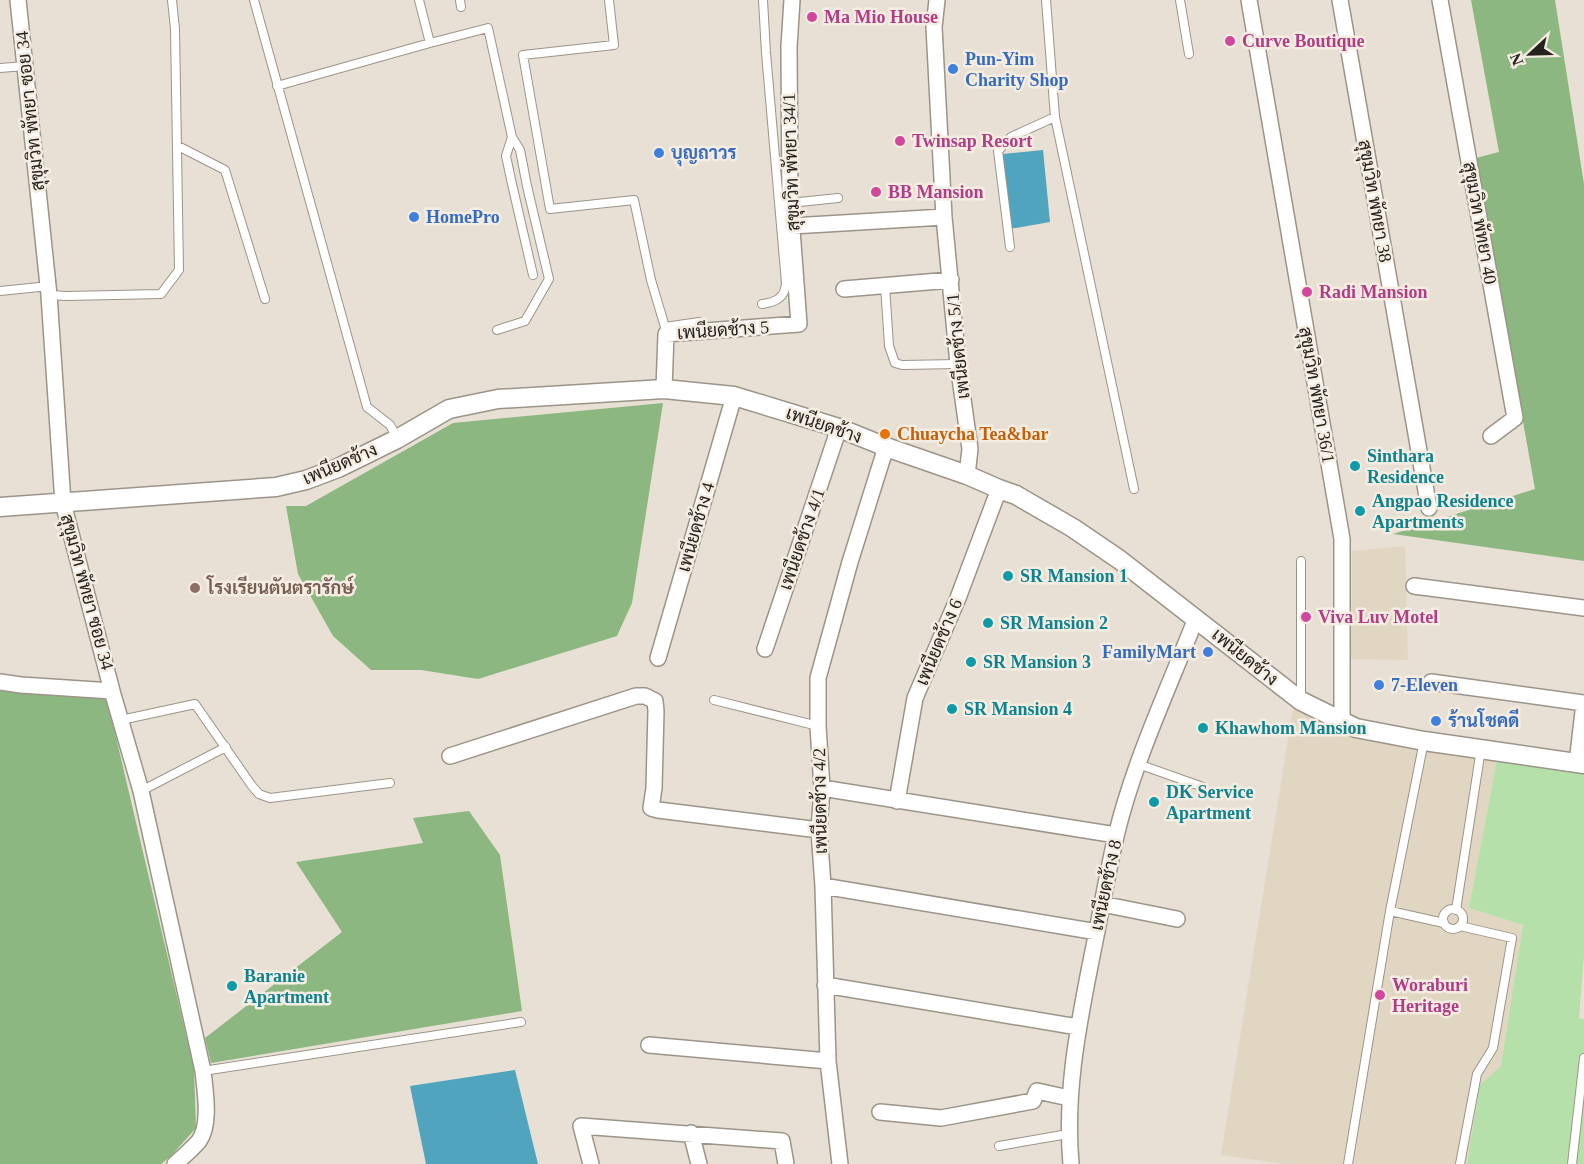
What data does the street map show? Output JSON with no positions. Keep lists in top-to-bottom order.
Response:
{
  "streets": {
    "street": [
      "สุขุมวิท พัทยา ซอย 34",
      "สุขุมวิท พัทยา 34/1",
      "สุขุมวิท พัทยา 38",
      "สุขุมวิท พัทยา 40",
      "เพนียดช้าง 5",
      "เพนียดช้าง 5/1",
      "สุขุมวิท พัทยา 36/1",
      "เพนียดช้าง",
      "เพนียดช้าง 4",
      "เพนียดช้าง 4/1",
      "เพนียดช้าง 6",
      "เพนียดช้าง 4/2",
      "เพนียดช้าง 8"
    ]
  },
  "crossings": [
    ["สุขุมวิท พัทยา ซอย 34", "เพนียดช้าง"],
    ["สุขุมวิท พัทยา 34/1", "เพนียดช้าง 5"],
    ["เพนียดช้าง 5", "เพนียดช้าง"],
    ["เพนียดช้าง 5/1", "เพนียดช้าง"],
    ["สุขุมวิท พัทยา 36/1", "เพนียดช้าง"],
    ["เพนียดช้าง", "เพนียดช้าง 4"],
    ["เพนียดช้าง", "เพนียดช้าง 4/1"],
    ["เพนียดช้าง", "เพนียดช้าง 6"],
    ["เพนียดช้าง", "เพนียดช้าง 4/2"],
    ["เพนียดช้าง", "เพนียดช้าง 8"]
  ],
  "places": [
    "Ma Mio House",
    "Curve Boutique",
    "Pun-Yim Charity Shop",
    "Twinsap Resort",
    "บุญถาวร",
    "BB Mansion",
    "HomePro",
    "Radi Mansion",
    "Chuaycha Tea&bar",
    "Sinthara Residence",
    "Angpao Residence Apartments",
    "SR Mansion 1",
    "โรงเรียนตันตรารักษ์",
    "Viva Luv Motel",
    "SR Mansion 2",
    "FamilyMart",
    "SR Mansion 3",
    "7-Eleven",
    "SR Mansion 4",
    "ร้านโชคดี",
    "Khawhom Mansion",
    "DK Service Apartment",
    "Baranie Apartment",
    "Woraburi Heritage"
  ],
  "north": "left"
}
